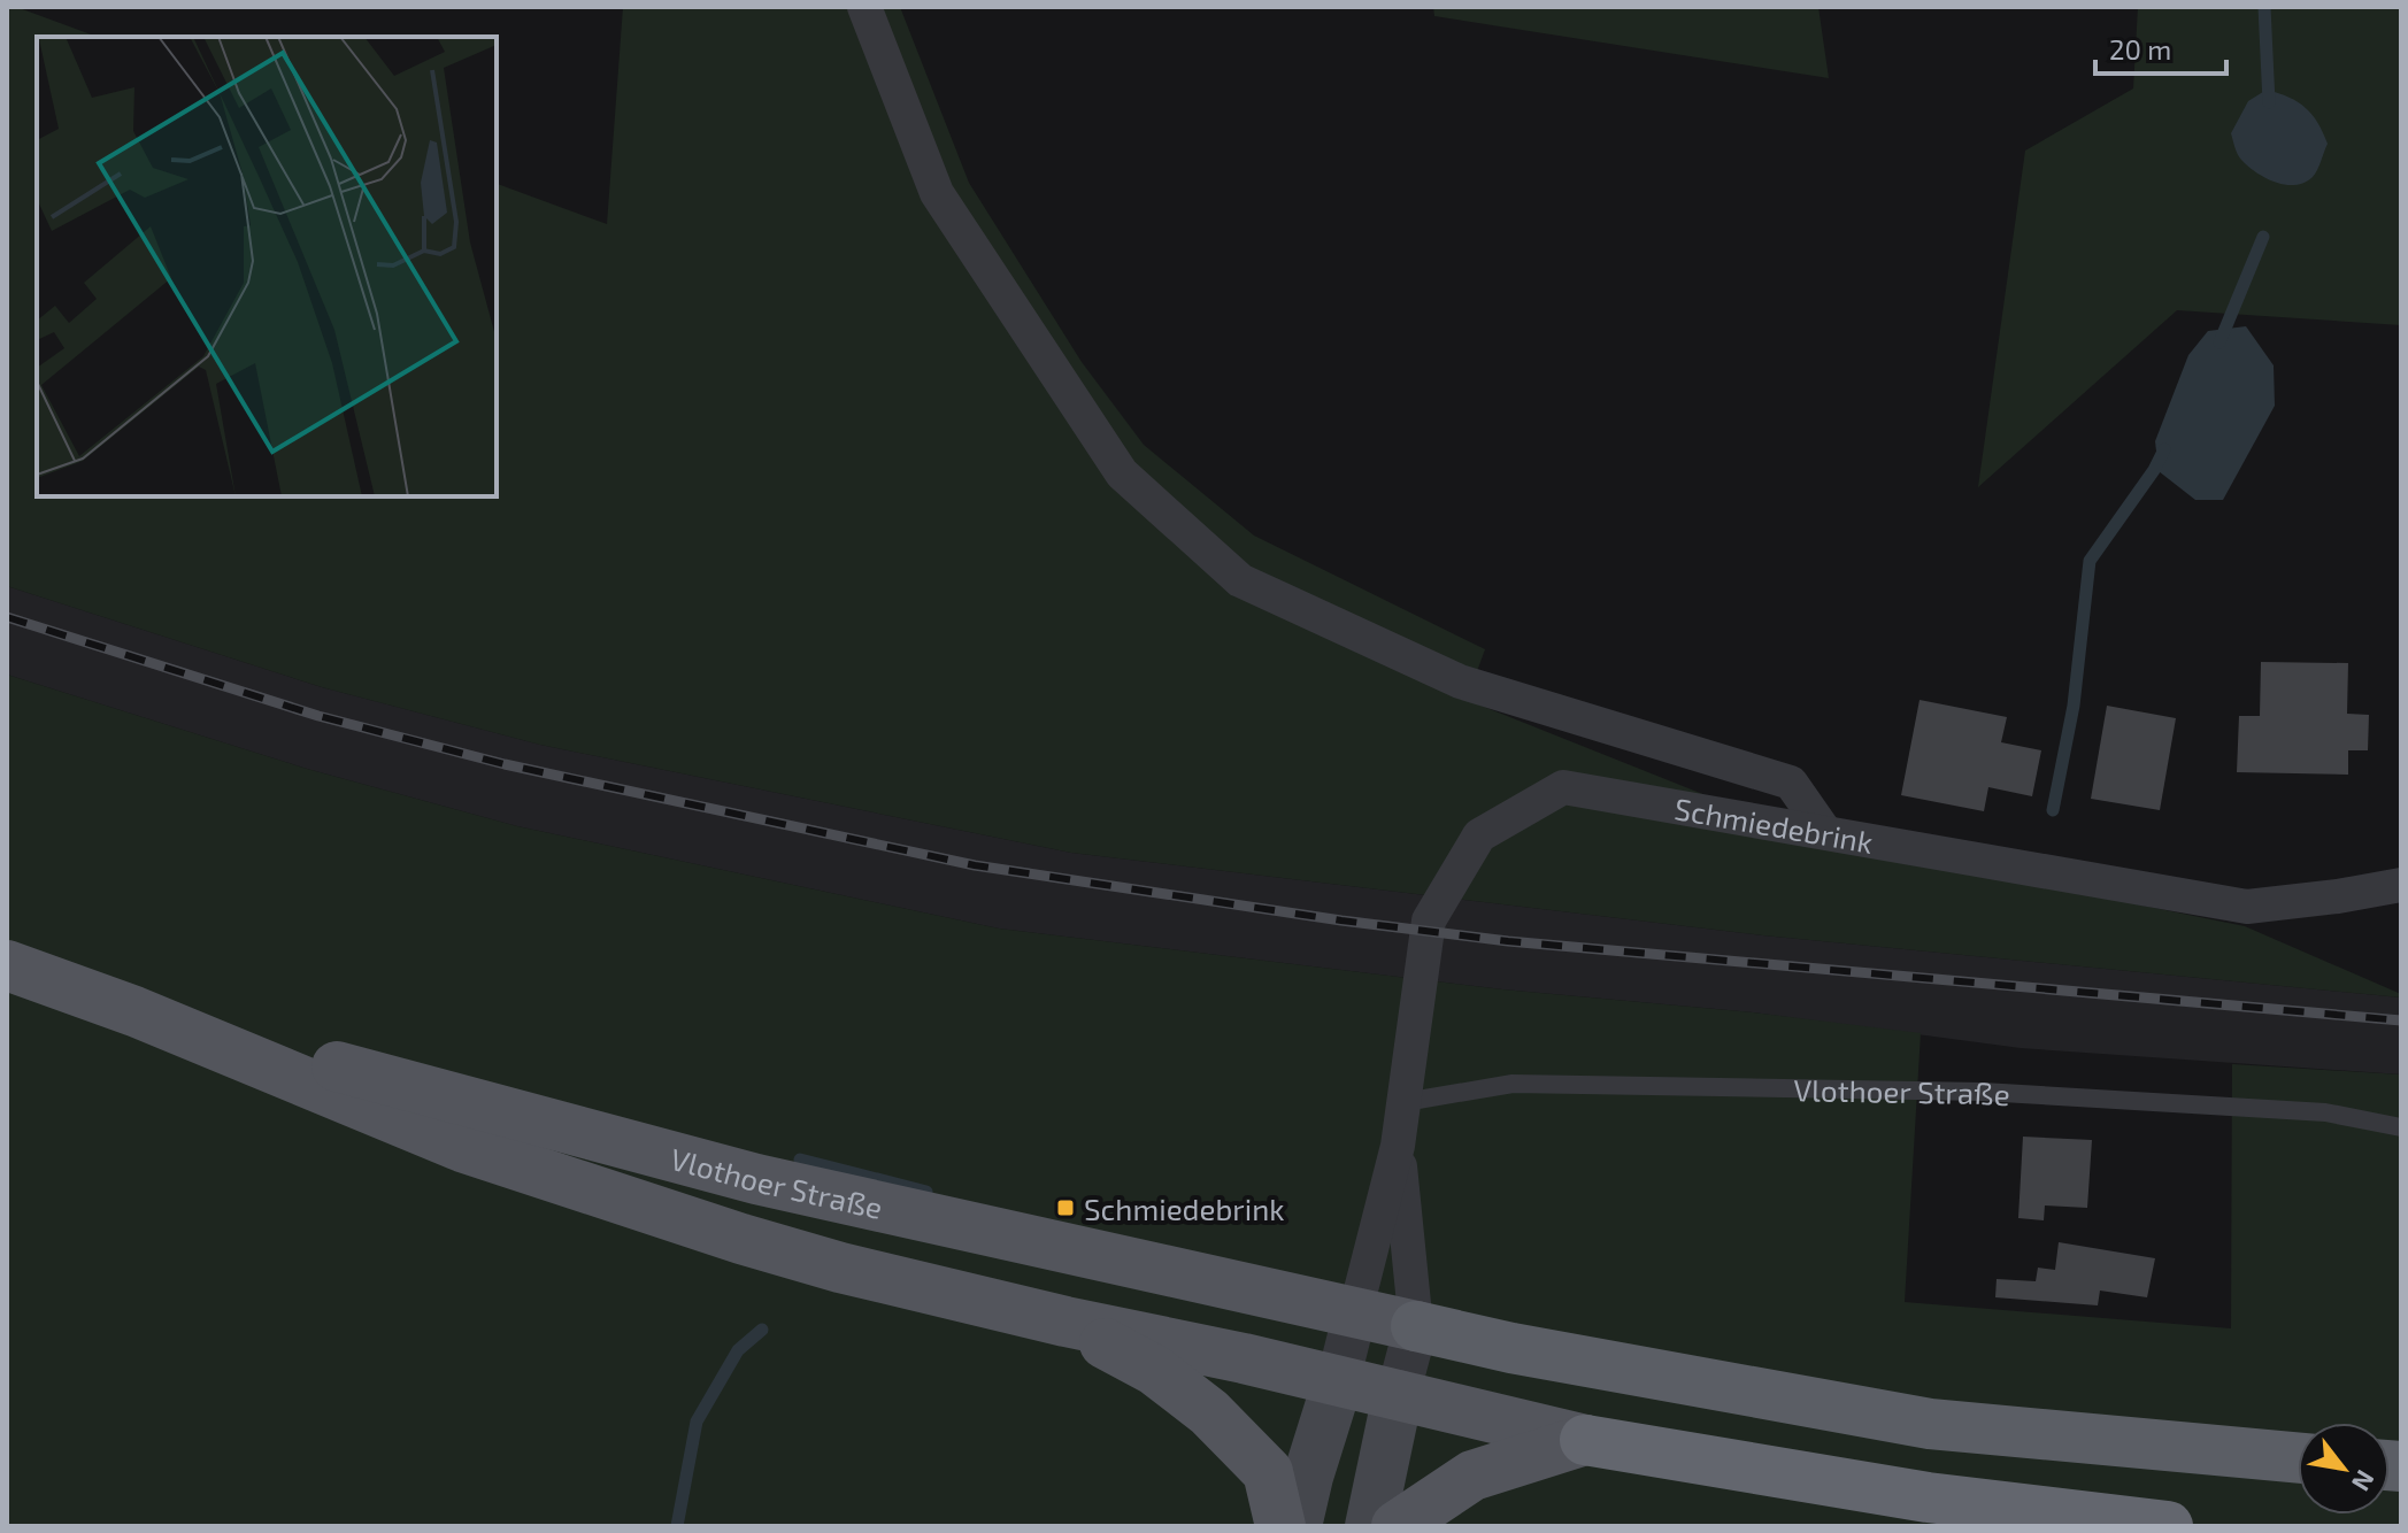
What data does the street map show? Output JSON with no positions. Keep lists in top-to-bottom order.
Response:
{
  "streets": {
    "main road": ["Vlothoer Straße"],
    "street": ["Schmiedebrink"]
  },
  "crossings": [
    ["Schmiedebrink", "Vlothoer Straße"]
  ],
  "places": {
    "transit": ["Schmiedebrink"]
  },
  "scale_bar": "20 m",
  "north": "bottom right"
}
